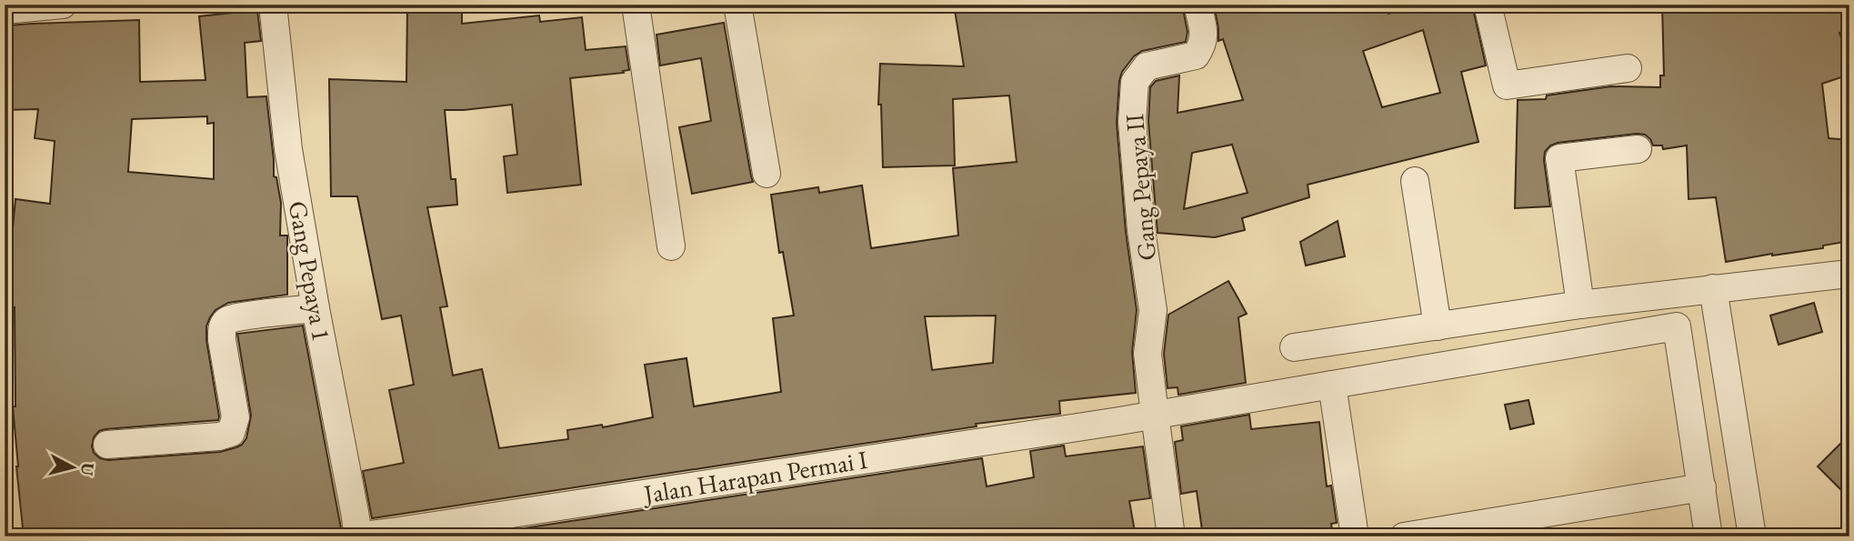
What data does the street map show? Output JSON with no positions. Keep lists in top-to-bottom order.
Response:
{
  "streets": {
    "street": ["Gang Pepaya II", "Gang Pepaya 1", "Jalan Harapan Permai I"]
  },
  "crossings": [
    ["Gang Pepaya II", "Jalan Harapan Permai I"],
    ["Gang Pepaya 1", "Jalan Harapan Permai I"]
  ],
  "north": "right"
}
